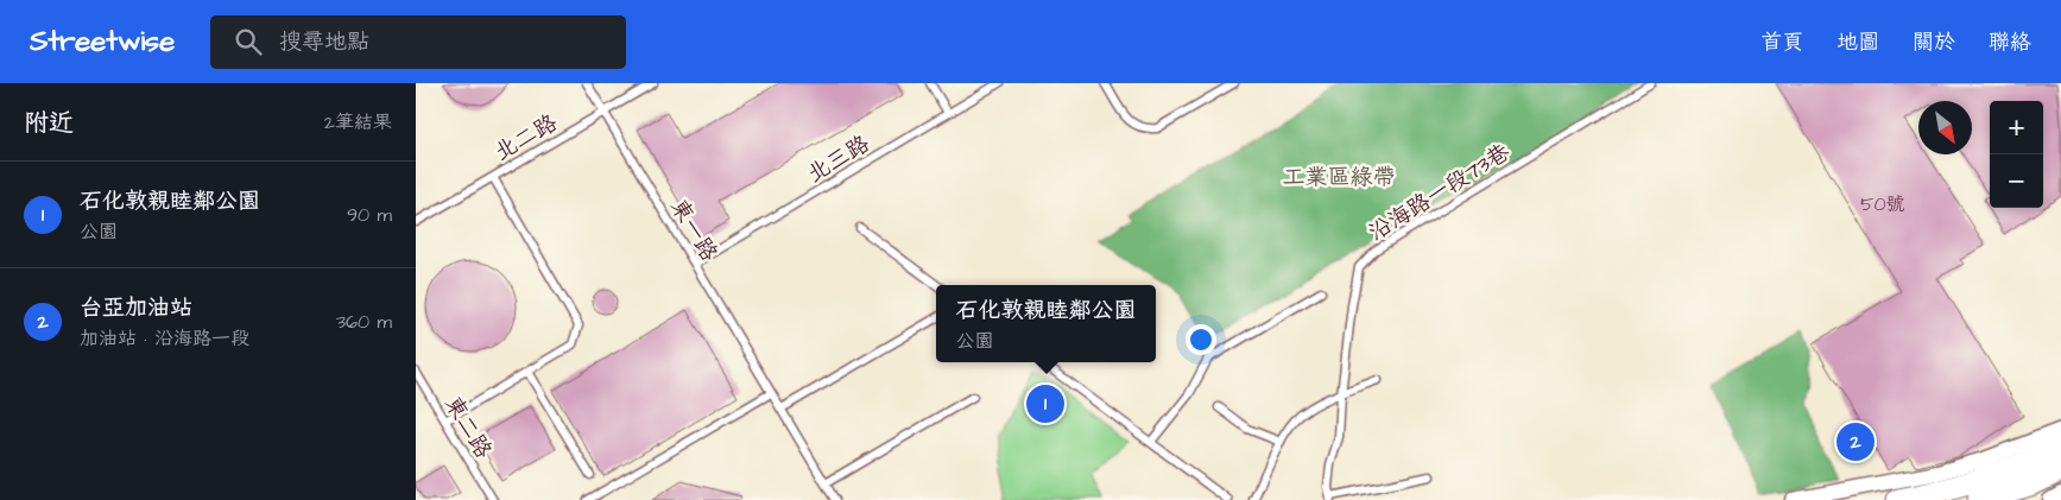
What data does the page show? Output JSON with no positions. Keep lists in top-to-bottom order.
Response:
{
  "streets": {
    "lane": [
      "北二路",
      "北三路",
      "沿海路一段73巷",
      "東一路",
      "東二路"
    ]
  },
  "crossings": [
    ["北二路", "東一路"],
    ["北三路", "東一路"]
  ],
  "parks": ["工業區綠帶"],
  "house_numbers": ["50號"],
  "north": "bottom right",
  "page": {
    "header": "Streetwise",
    "search": "搜尋地點",
    "nav": [
      "首頁",
      "地圖",
      "關於",
      "聯絡"
    ],
    "heading": ["附近", "2筆結果"],
    "map_buttons": ["+", "−"],
    "list": [
      {
        "mark": "1",
        "name": "石化敦親睦鄰公園",
        "note": "公園",
        "value": "90 m"
      },
      {
        "mark": "2",
        "name": "台亞加油站",
        "note": "加油站 · 沿海路一段",
        "value": "360 m"
      }
    ],
    "popup": ["石化敦親睦鄰公園", "公園"],
    "pins": ["1", "2"]
  }
}
